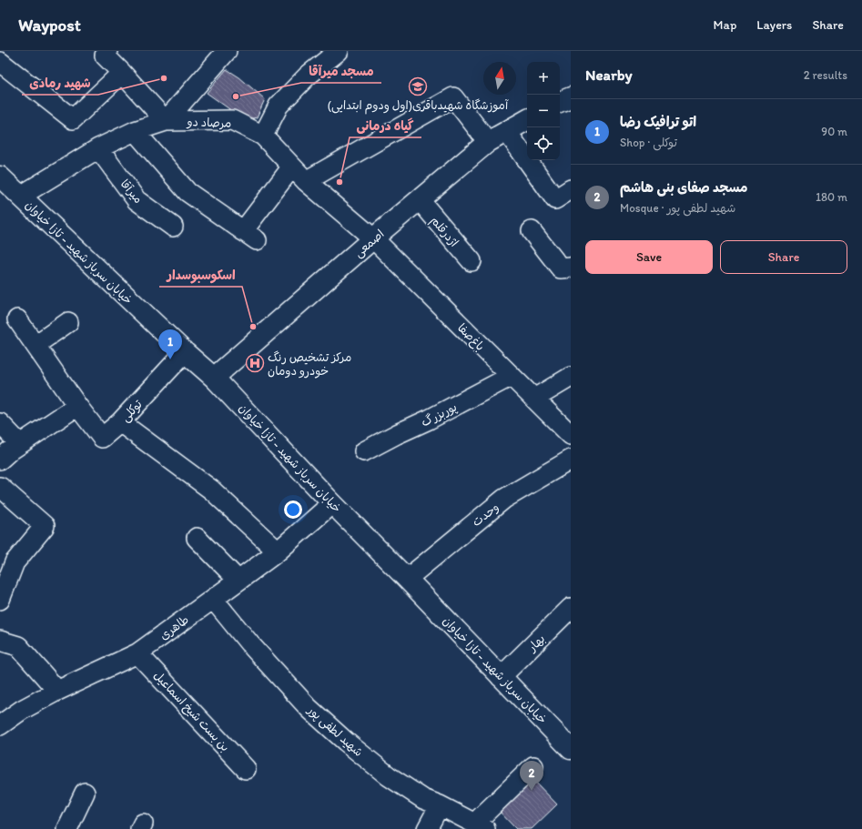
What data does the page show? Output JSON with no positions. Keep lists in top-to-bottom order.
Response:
{
  "streets": {
    "main road": ["اصمعی", "خیابان سرباز شهید - تازا خیاوان"],
    "street": [
      "مرصاد دو",
      "میرآقا",
      "اژدرقلم",
      "باغ‌صفا",
      "توکلی",
      "پوربزرگ",
      "وحدت",
      "طاهری",
      "بهار",
      "بن بست شیخ اسماعیل",
      "شهید لطفی پور"
    ]
  },
  "crossings": [
    ["مرصاد دو", "میرآقا"],
    ["مرصاد دو", "اصمعی"],
    ["مرصاد دو", "خیابان سرباز شهید - تازا خیاوان"],
    ["مرصاد دو", "باغ‌صفا"],
    ["اژدرقلم", "اصمعی"],
    ["اصمعی", "خیابان سرباز شهید - تازا خیاوان"],
    ["اصمعی", "باغ‌صفا"],
    ["خیابان سرباز شهید - تازا خیاوان", "توکلی"],
    ["خیابان سرباز شهید - تازا خیاوان", "وحدت"],
    ["خیابان سرباز شهید - تازا خیاوان", "طاهری"],
    ["خیابان سرباز شهید - تازا خیاوان", "بهار"],
    ["باغ‌صفا", "پوربزرگ"],
    ["طاهری", "بن بست شیخ اسماعیل"],
    ["طاهری", "شهید لطفی پور"]
  ],
  "places": {
    "other": [
      "شهید رمادی",
      "مسجد میرآقا",
      "گیاه درمانی",
      "اسکوسبوسدار"
    ],
    "school or university": ["آموزشگاه شهیدباقری(اول ودوم ابتدایی)"],
    "hospital": ["مرکز تشخیص رنگ خودرو دومان"]
  },
  "north": "top",
  "page": {
    "header": "Waypost",
    "nav": ["Map", "Layers", "Share"],
    "heading": ["Nearby", "2 results"],
    "map_buttons": ["+", "−"],
    "list": [
      {
        "mark": "1",
        "name": "اتو ترافیک رضا",
        "note": "Shop · توکلی",
        "value": "90 m"
      },
      {
        "mark": "2",
        "name": "مسجد صفای بنی هاشم",
        "note": "Mosque · شهید لطفی پور",
        "value": "180 m"
      }
    ],
    "buttons": ["Save", "Share"],
    "pins": ["1", "2"]
  }
}
